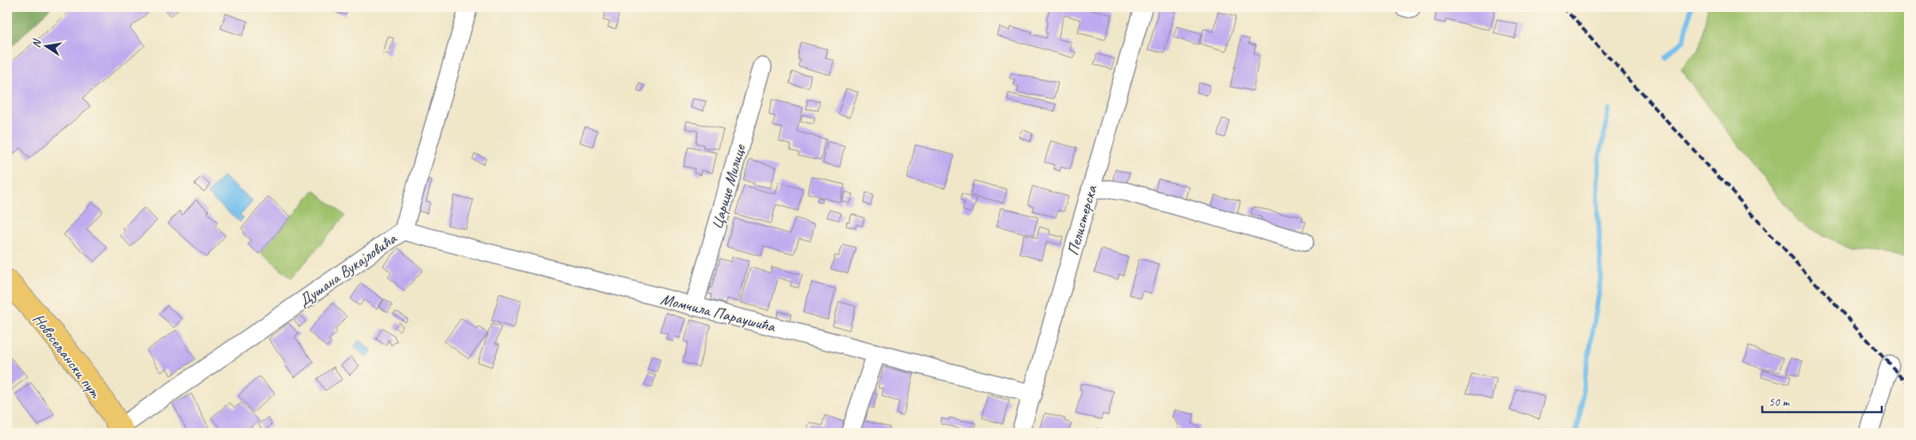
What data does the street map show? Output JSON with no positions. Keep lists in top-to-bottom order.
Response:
{
  "streets": {
    "main road": ["Новосељански пут"],
    "street": [
      "Царице Милице",
      "Пелистерска",
      "Душана Вукајловића",
      "Момчила Параушића"
    ]
  },
  "crossings": [
    ["Царице Милице", "Момчила Параушића"],
    ["Пелистерска", "Момчила Параушића"],
    ["Душана Вукајловића", "Момчила Параушића"],
    ["Душана Вукајловића", "Новосељански пут"]
  ],
  "scale_bar": "50 m",
  "north": "left"
}
